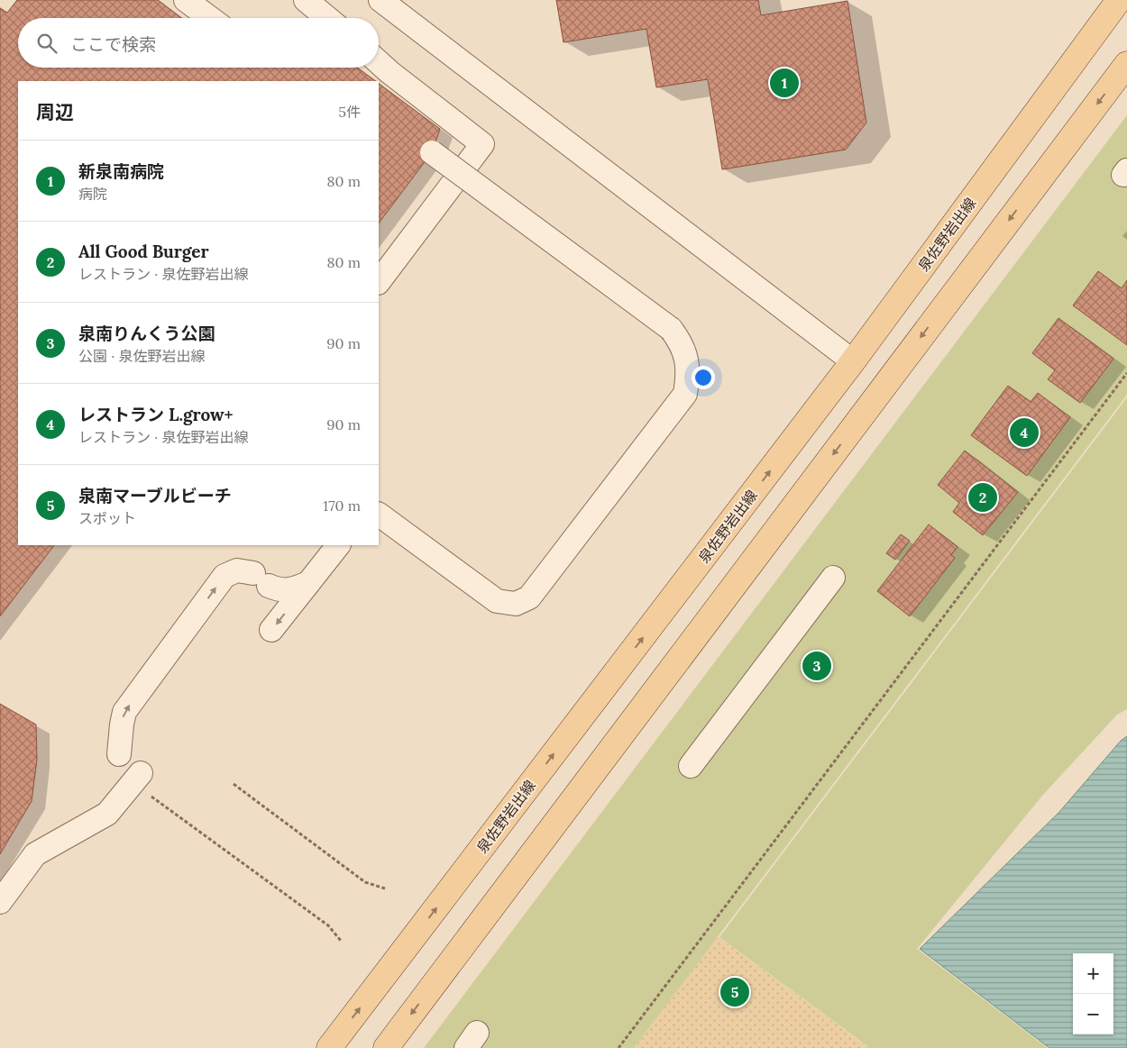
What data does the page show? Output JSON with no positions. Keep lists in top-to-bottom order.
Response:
{
  "streets": {
    "main road": ["泉佐野岩出線"]
  },
  "page": {
    "search": "ここで検索",
    "pins": [
      "1",
      "4",
      "2",
      "3",
      "5"
    ],
    "heading": ["周辺", "5件"],
    "list": [
      {
        "mark": "1",
        "name": "新泉南病院",
        "note": "病院",
        "value": "80 m"
      },
      {
        "mark": "2",
        "name": "All Good Burger",
        "note": "レストラン · 泉佐野岩出線",
        "value": "80 m"
      },
      {
        "mark": "3",
        "name": "泉南りんくう公園",
        "note": "公園 · 泉佐野岩出線",
        "value": "90 m"
      },
      {
        "mark": "4",
        "name": "レストラン L.grow+",
        "note": "レストラン · 泉佐野岩出線",
        "value": "90 m"
      },
      {
        "mark": "5",
        "name": "泉南マーブルビーチ",
        "note": "スポット",
        "value": "170 m"
      }
    ],
    "map_buttons": ["+", "−"]
  }
}
